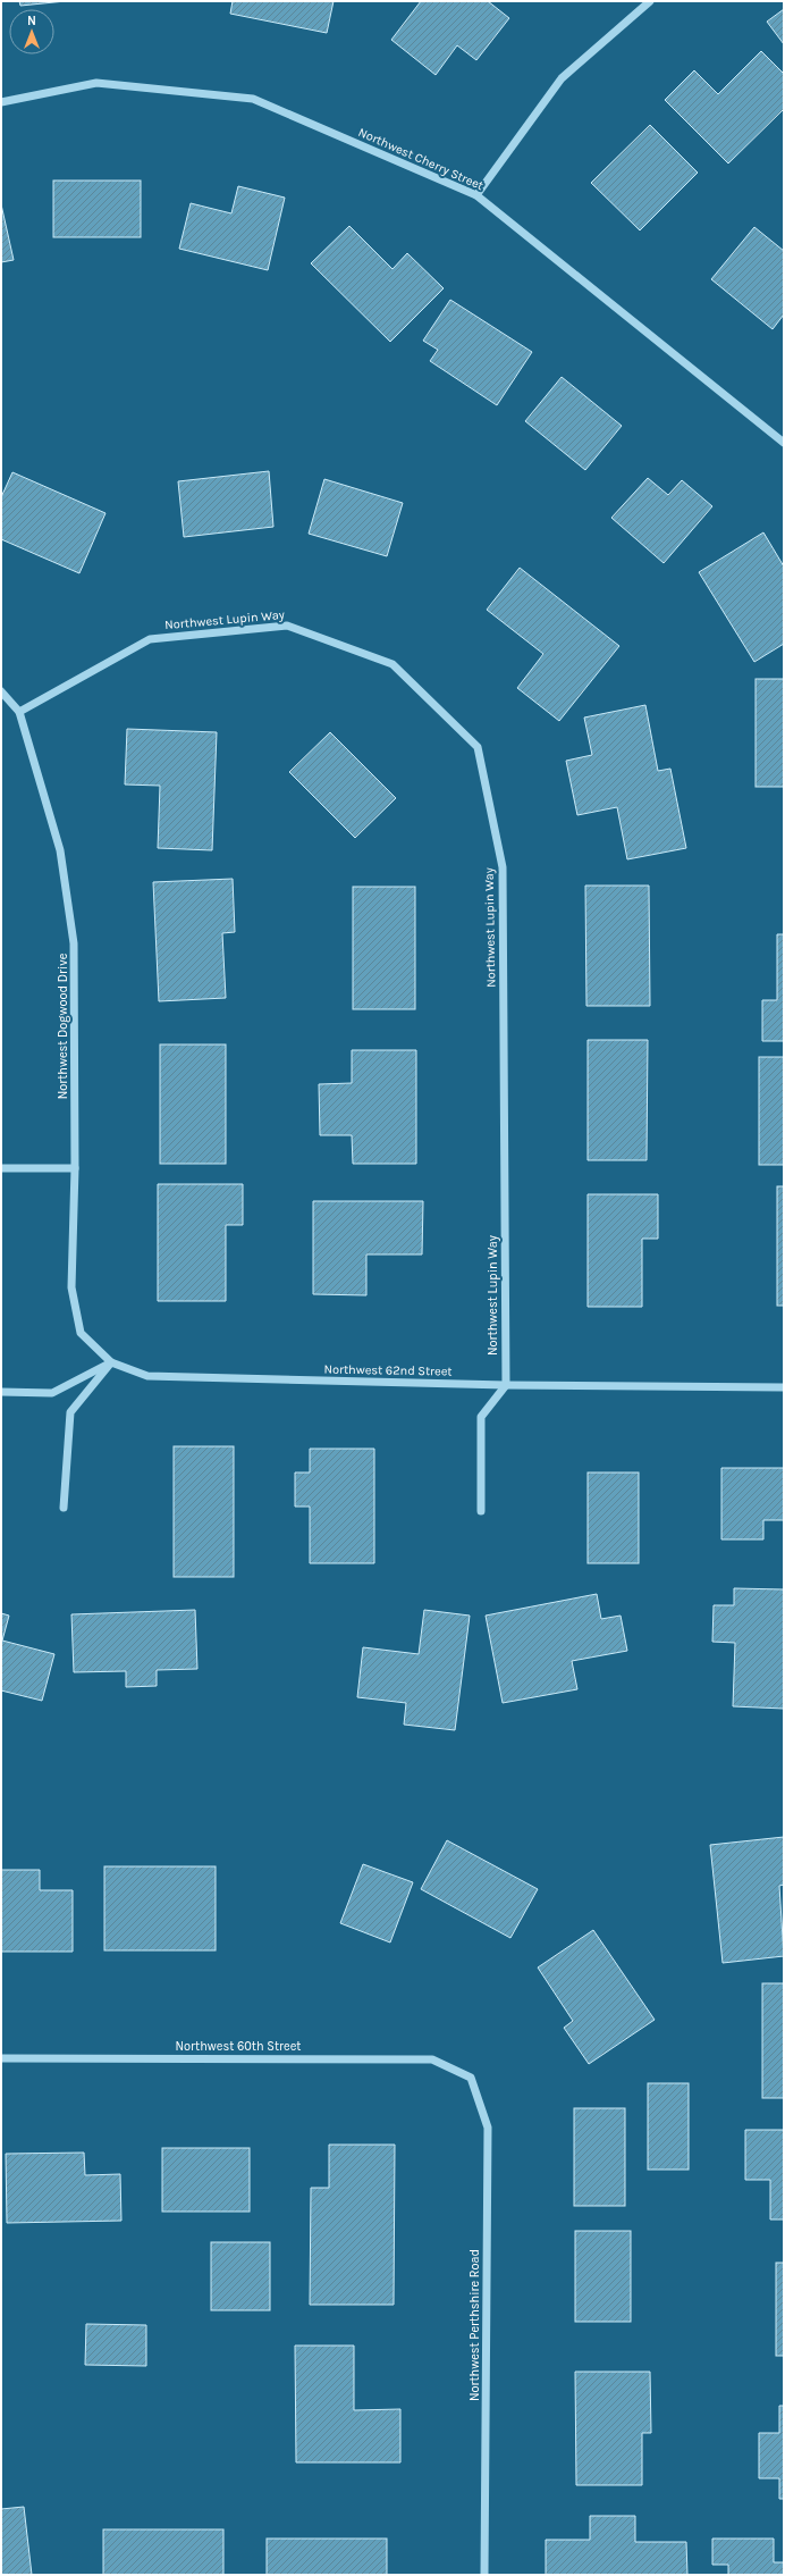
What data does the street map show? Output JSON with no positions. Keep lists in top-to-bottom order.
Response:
{
  "streets": {
    "street": [
      "Northwest Cherry Street",
      "Northwest Lupin Way",
      "Northwest Dogwood Drive",
      "Northwest 62nd Street",
      "Northwest 60th Street",
      "Northwest Perthshire Road"
    ]
  },
  "crossings": [
    ["Northwest Lupin Way", "Northwest Dogwood Drive"],
    ["Northwest Lupin Way", "Northwest 62nd Street"],
    ["Northwest Dogwood Drive", "Northwest 62nd Street"],
    ["Northwest 60th Street", "Northwest Perthshire Road"]
  ],
  "north": "top"
}
